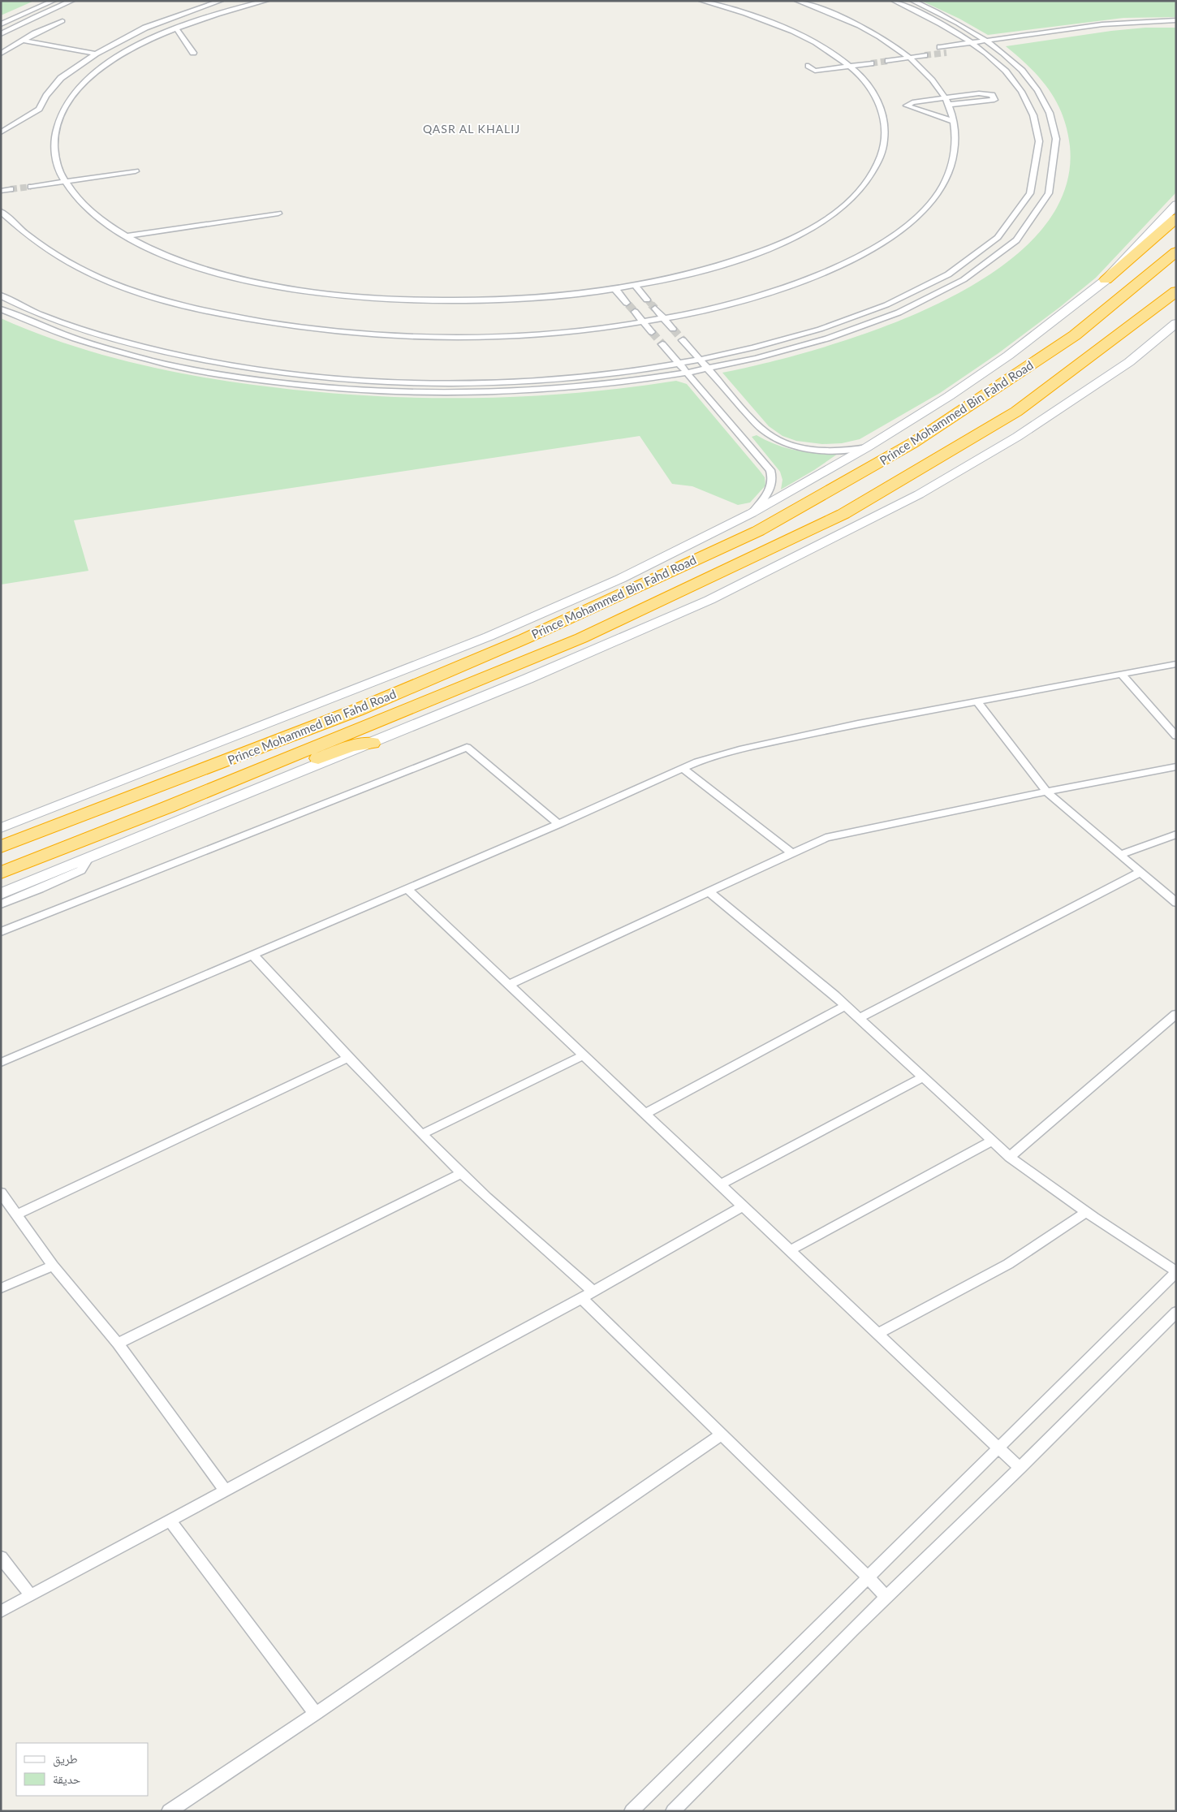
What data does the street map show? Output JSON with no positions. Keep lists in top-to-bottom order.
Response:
{
  "streets": {
    "highway": ["Prince Mohammed Bin Fahd Road"]
  },
  "districts": ["QASR AL KHALIJ"],
  "legend": ["طريق", "حديقة"]
}
